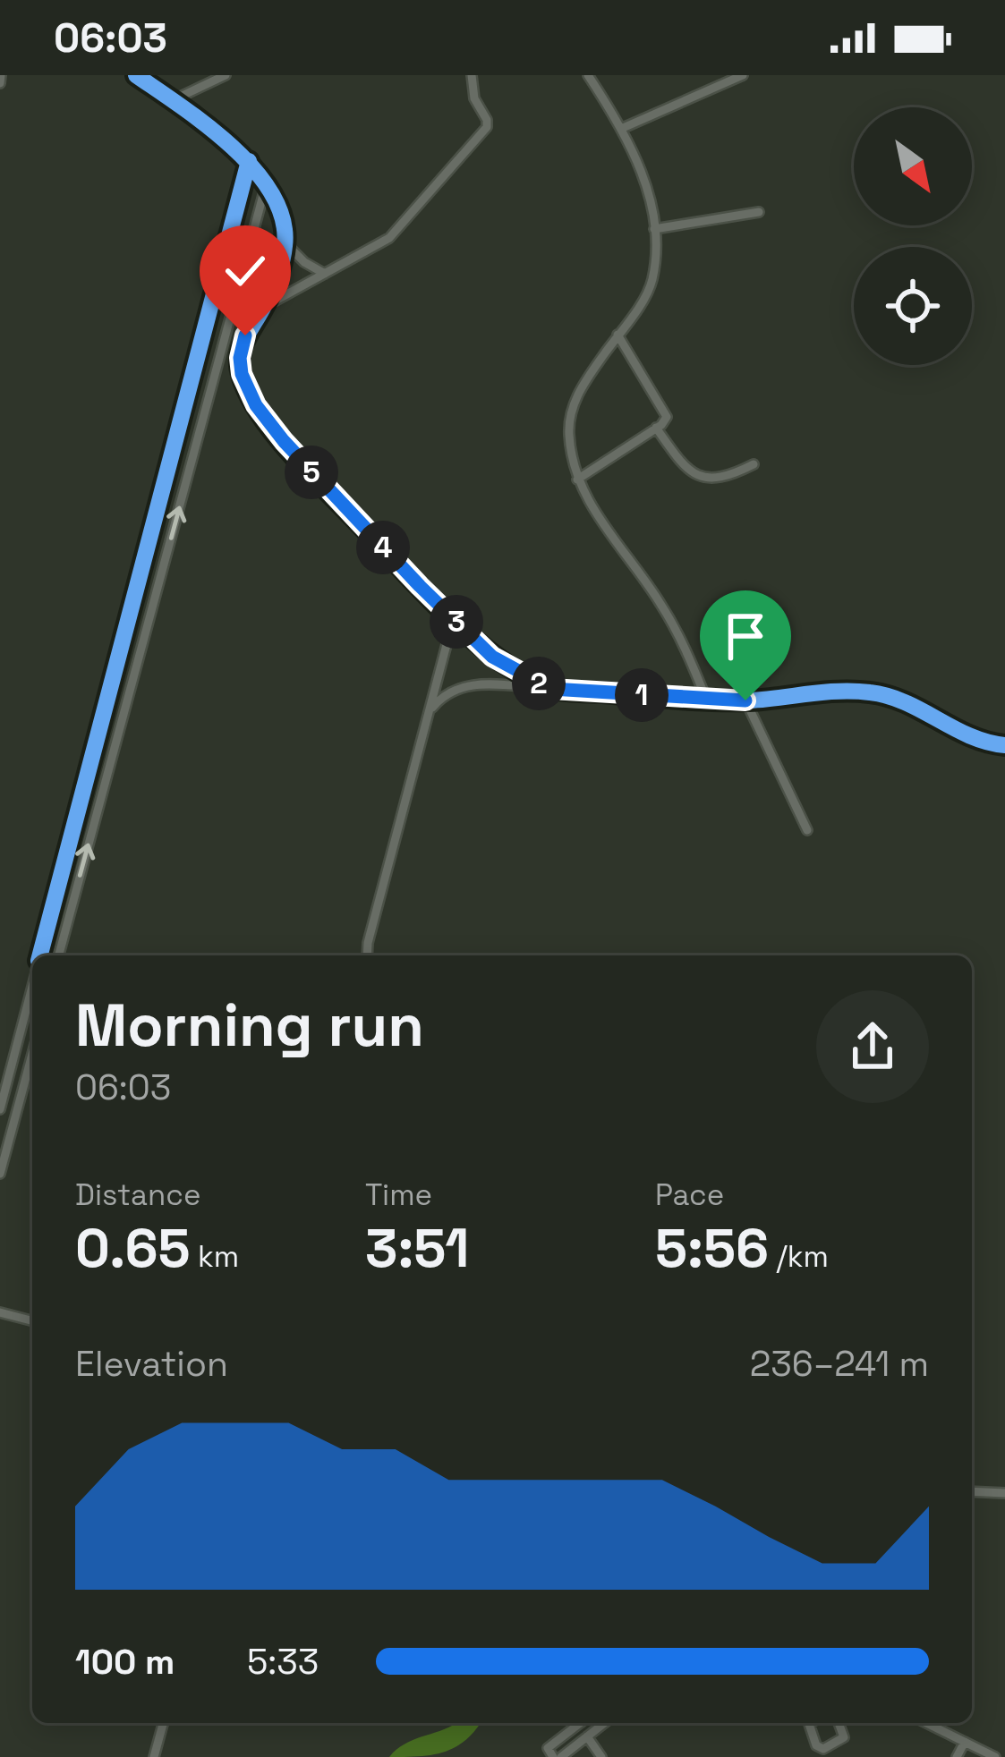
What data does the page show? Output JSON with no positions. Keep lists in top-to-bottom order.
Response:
{
  "north": "bottom right",
  "page": {
    "status": "06:03",
    "pins": [
      "5",
      "4",
      "3",
      "2",
      "1"
    ],
    "heading": ["Morning run", "06:03"],
    "stats": [
      ["Distance", "0.65 km"],
      ["Time", "3:51"],
      ["Pace", "5:56 /km"]
    ],
    "chart": ["Elevation", "236–241 m"],
    "list": [
      {
        "name": "100 m",
        "note": "5:33"
      }
    ]
  }
}
